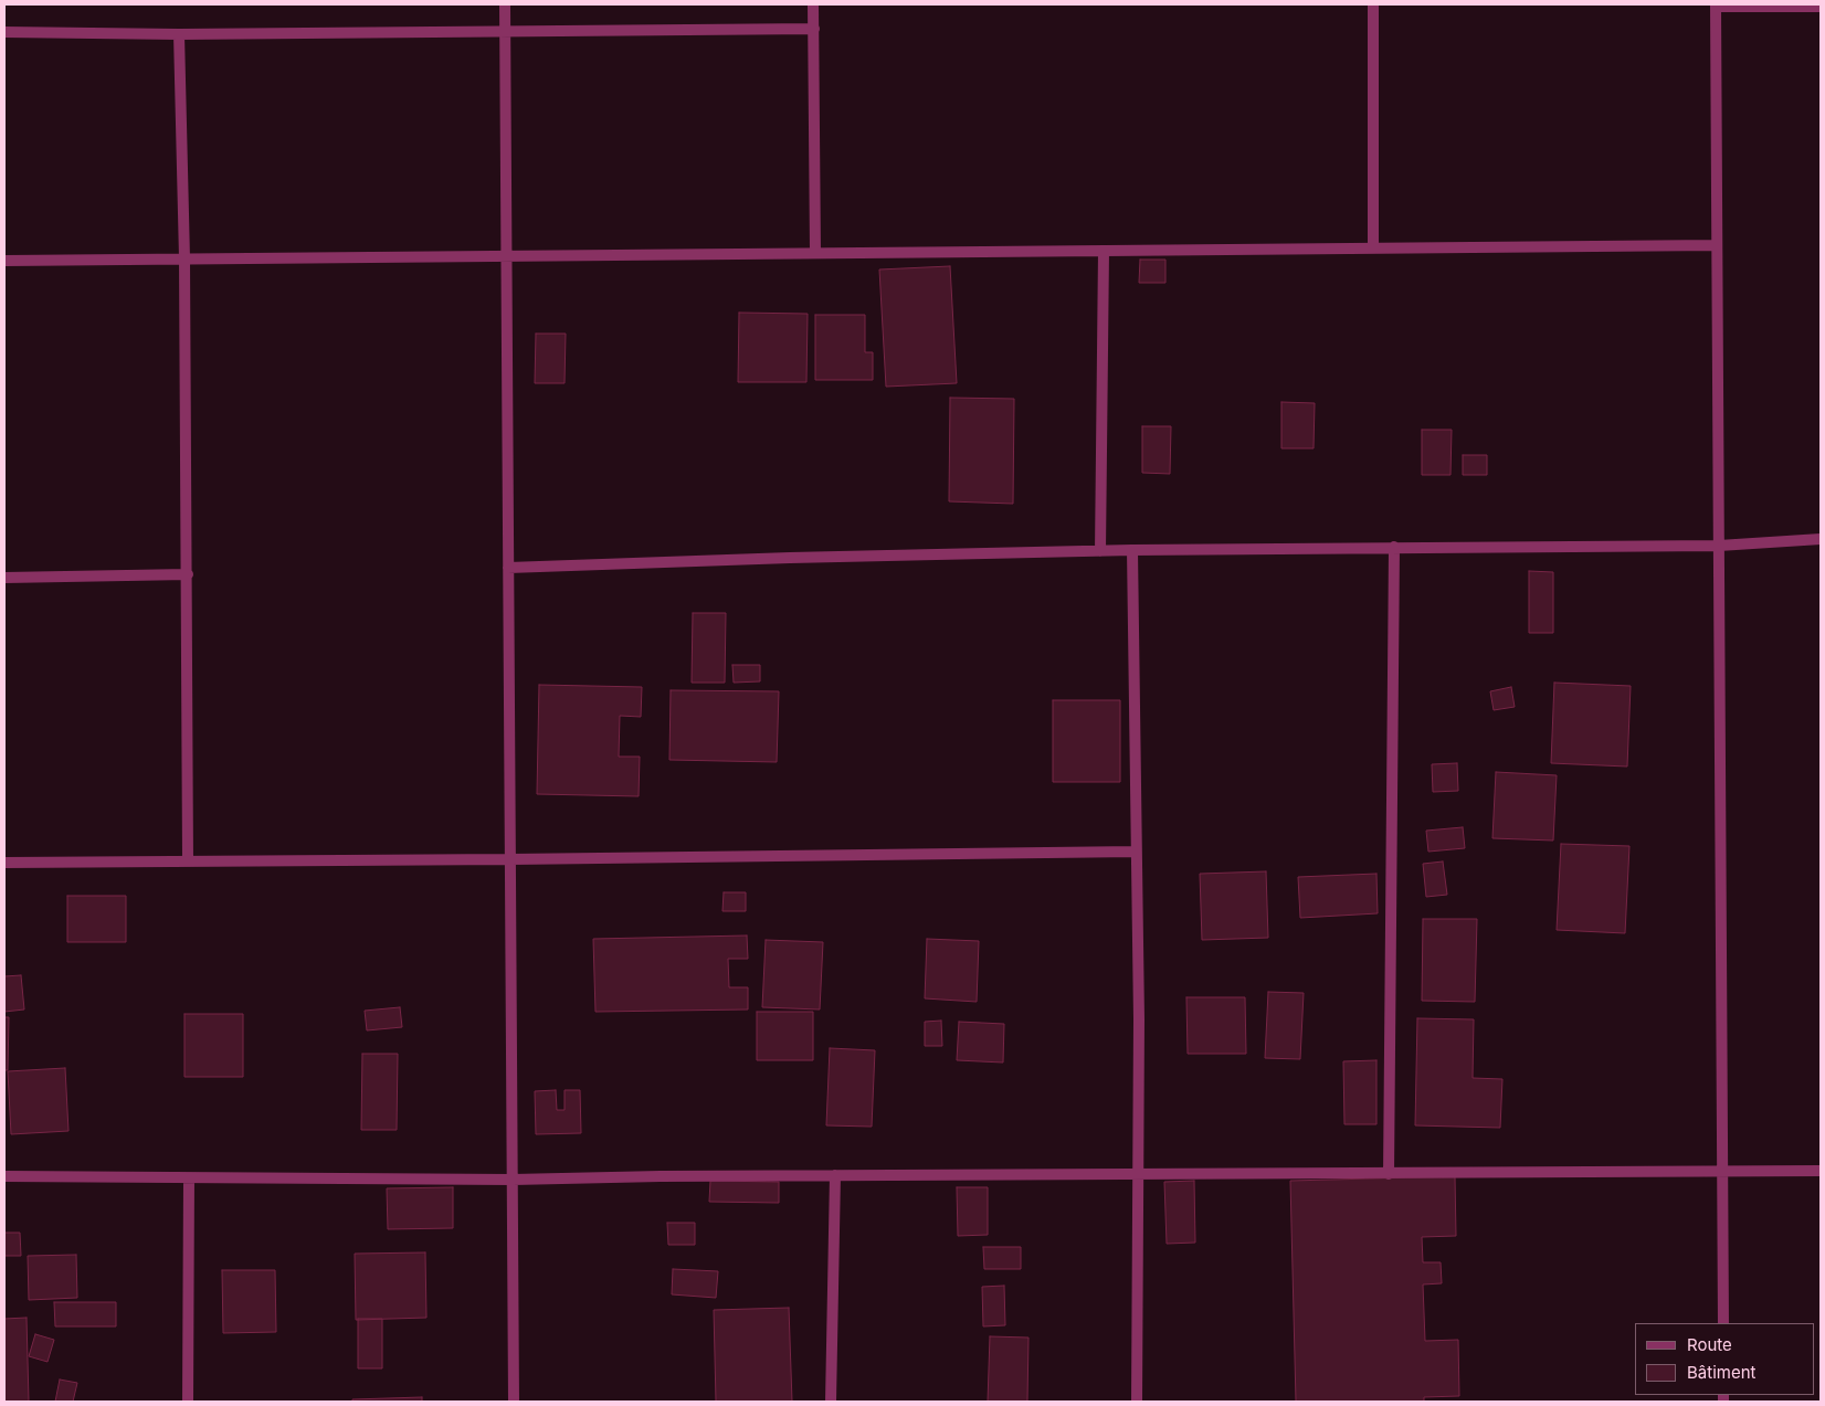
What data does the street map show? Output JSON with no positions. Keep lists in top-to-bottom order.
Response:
{
  "legend": ["Route", "Bâtiment"]
}
